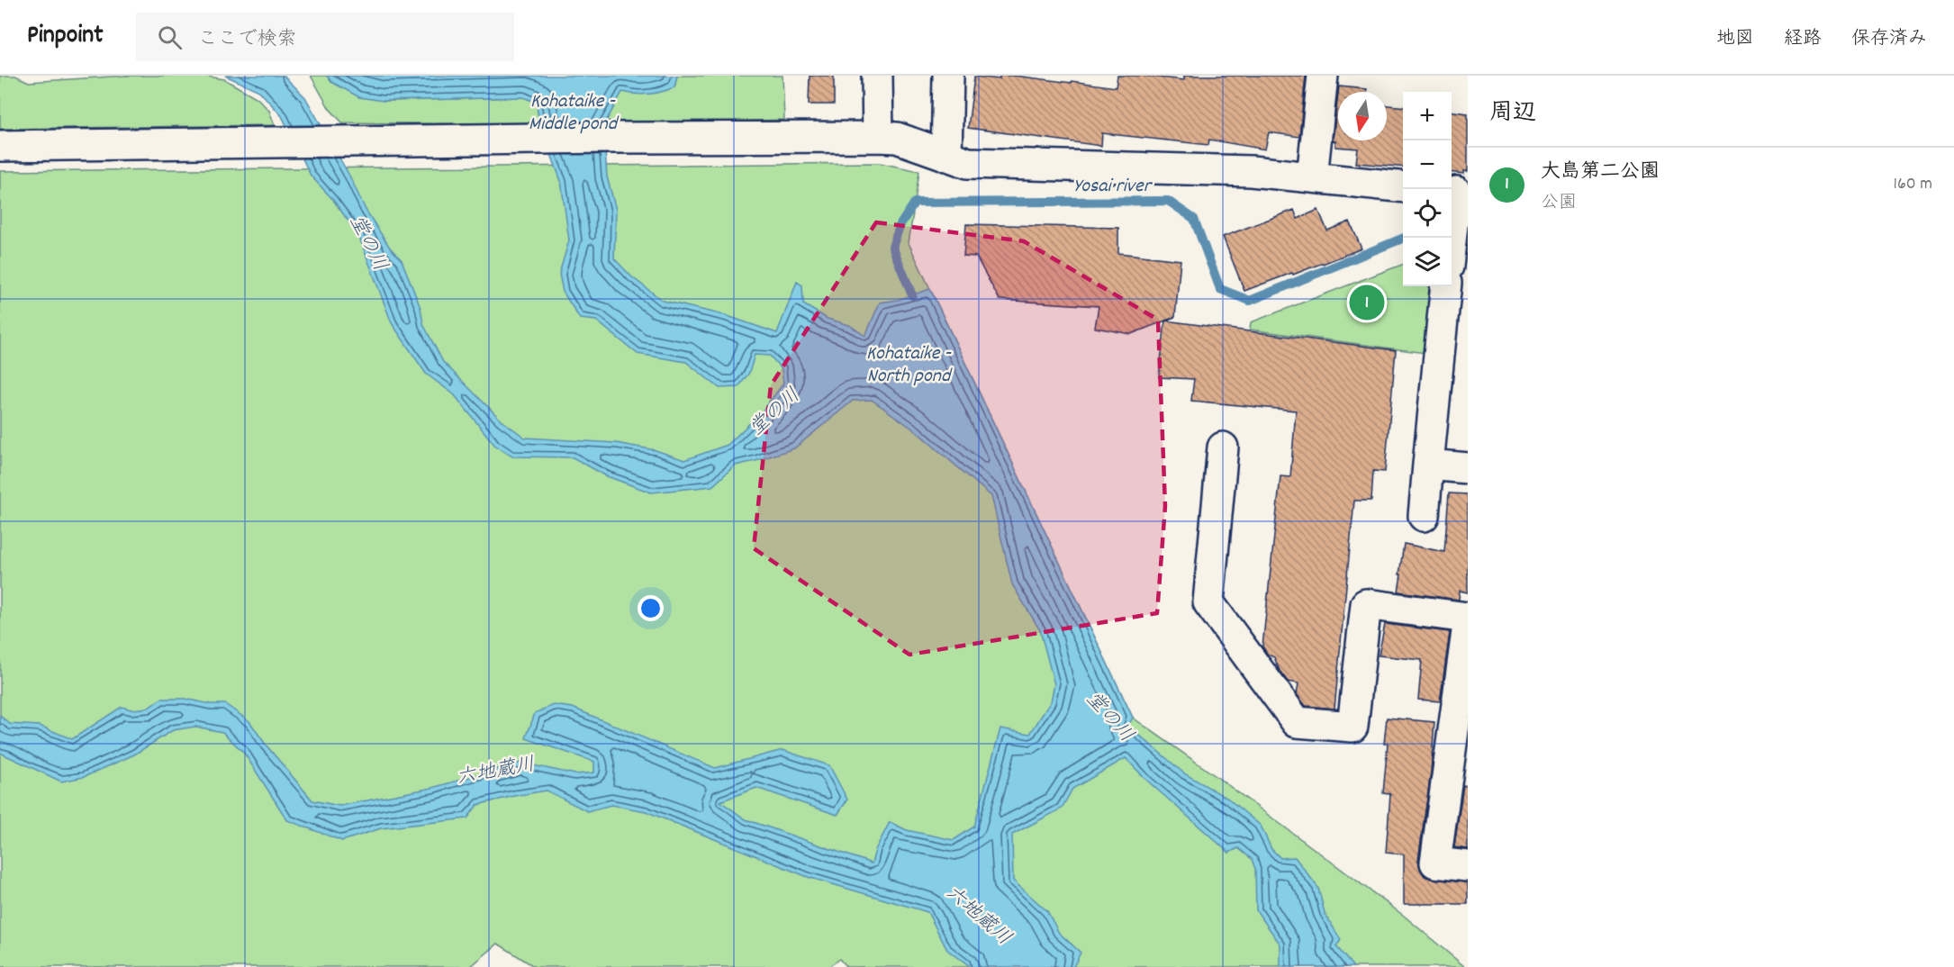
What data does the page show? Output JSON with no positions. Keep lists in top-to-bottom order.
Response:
{
  "water": [
    "Kohataike - Middle pond",
    "Yosai river",
    "堂の川",
    "Kohataike - North pond",
    "六地蔵川"
  ],
  "north": "bottom",
  "page": {
    "header": "Pinpoint",
    "search": "ここで検索",
    "nav": ["地図", "経路", "保存済み"],
    "heading": "周辺",
    "map_buttons": ["+", "−"],
    "list": [
      {
        "mark": "1",
        "name": "大島第二公園",
        "note": "公園",
        "value": "160 m"
      }
    ],
    "pins": "1"
  }
}
